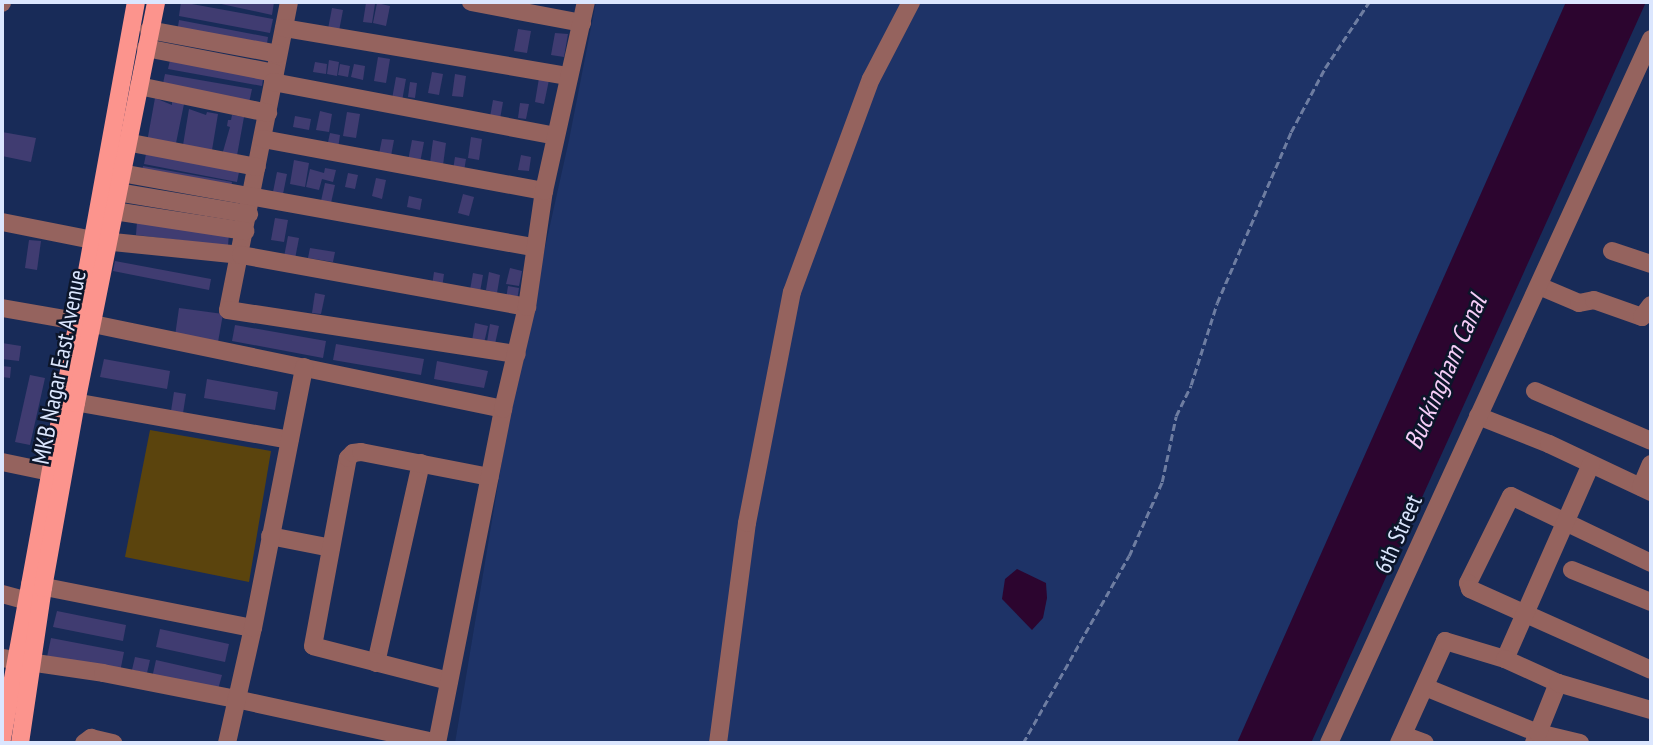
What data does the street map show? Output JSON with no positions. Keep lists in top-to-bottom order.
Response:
{
  "streets": {
    "main road": ["MKB Nagar East Avenue"],
    "street": ["6th Street"]
  },
  "water": ["Buckingham Canal"]
}
